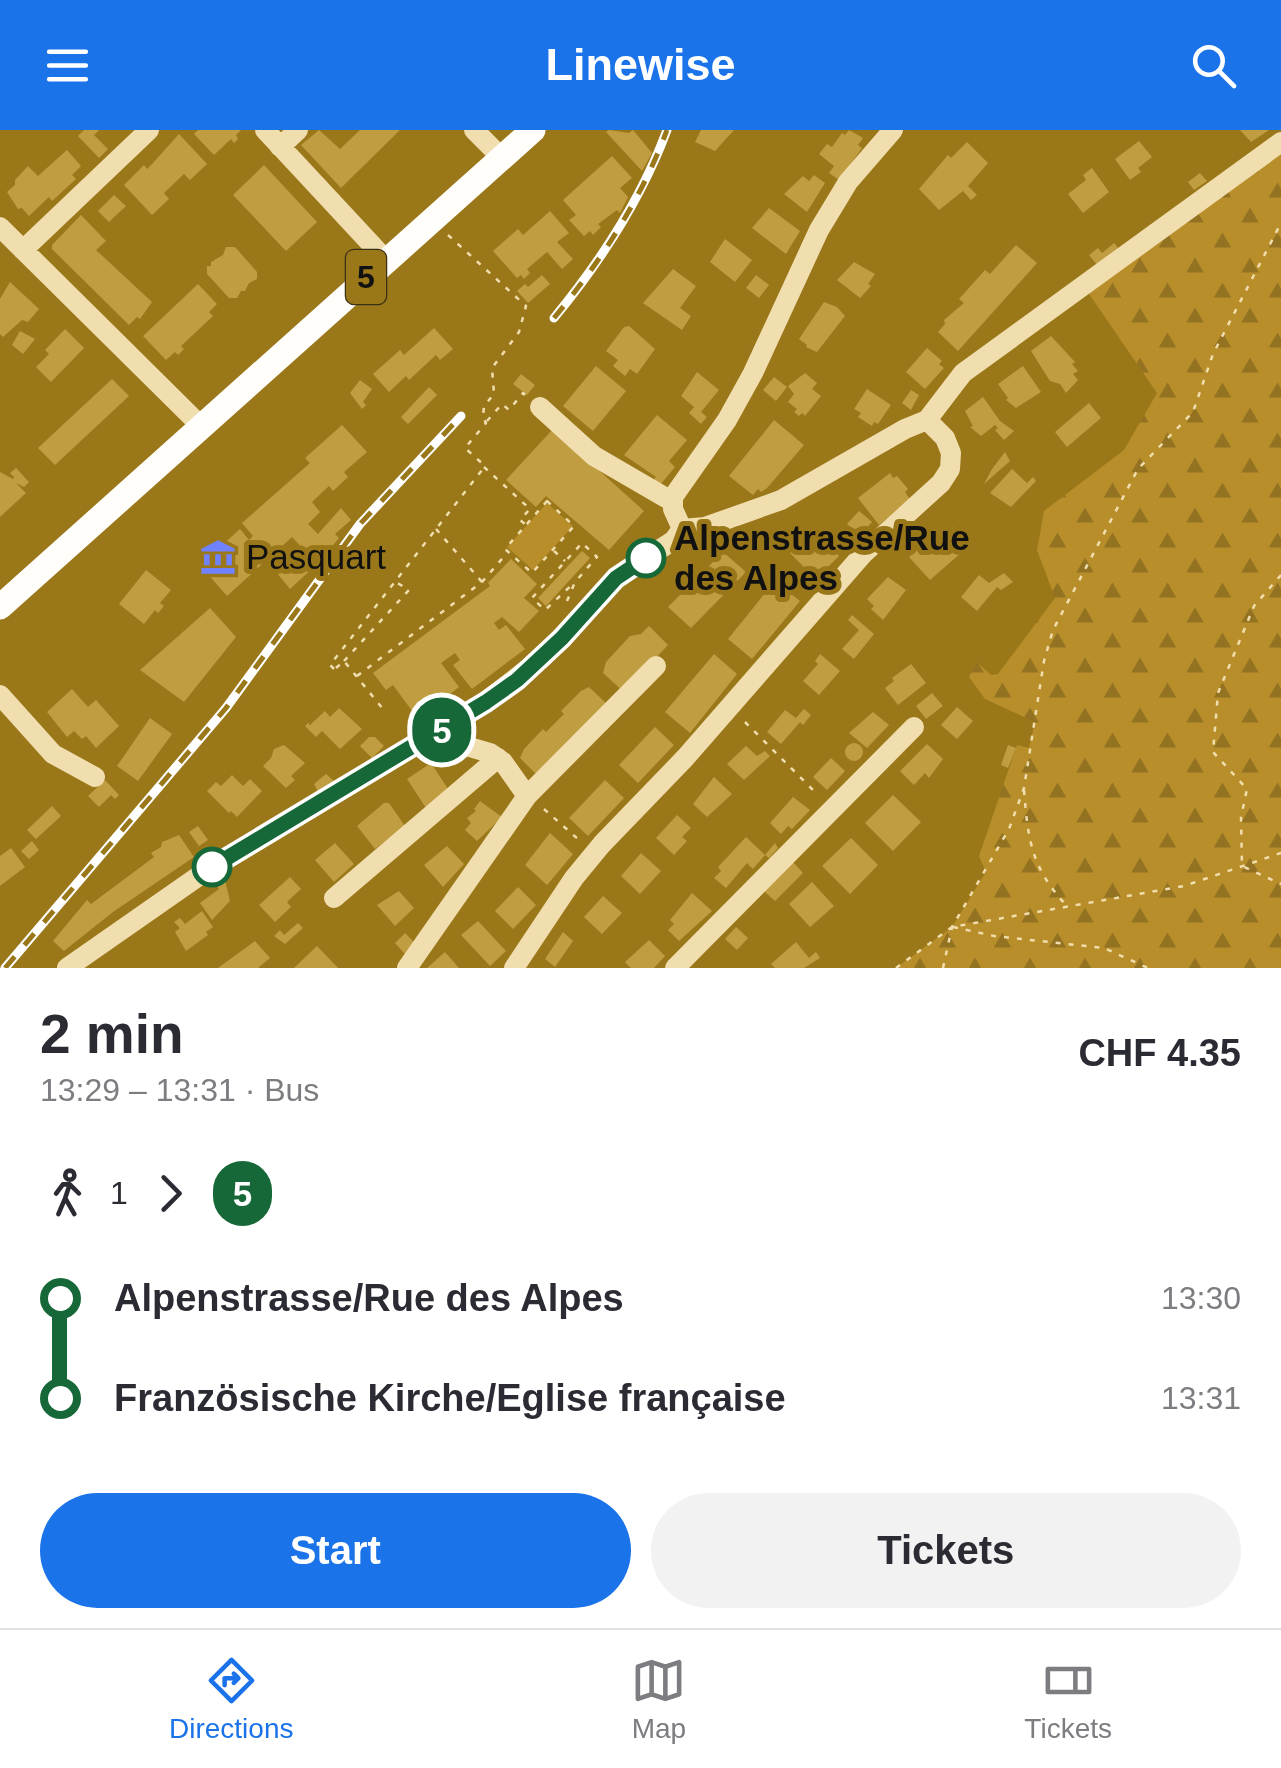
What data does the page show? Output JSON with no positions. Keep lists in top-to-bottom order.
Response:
{
  "streets": {
    "main road": ["5"]
  },
  "places": {
    "museum": ["Pasquart"],
    "other": ["Alpenstrasse/Rue des Alpes"]
  },
  "lines": ["bus line 5"],
  "page": {
    "header": "Linewise",
    "on_map": "5",
    "heading": ["2 min", "13:29 – 13:31 · Bus", "CHF 4.35"],
    "legs": ["1", "5"],
    "list": [
      {
        "name": "Alpenstrasse/Rue des Alpes",
        "value": "13:30"
      },
      {
        "name": "Französische Kirche/Eglise française",
        "value": "13:31"
      }
    ],
    "buttons": ["Start", "Tickets"],
    "tabs": ["Directions", "Map", "Tickets"]
  }
}
